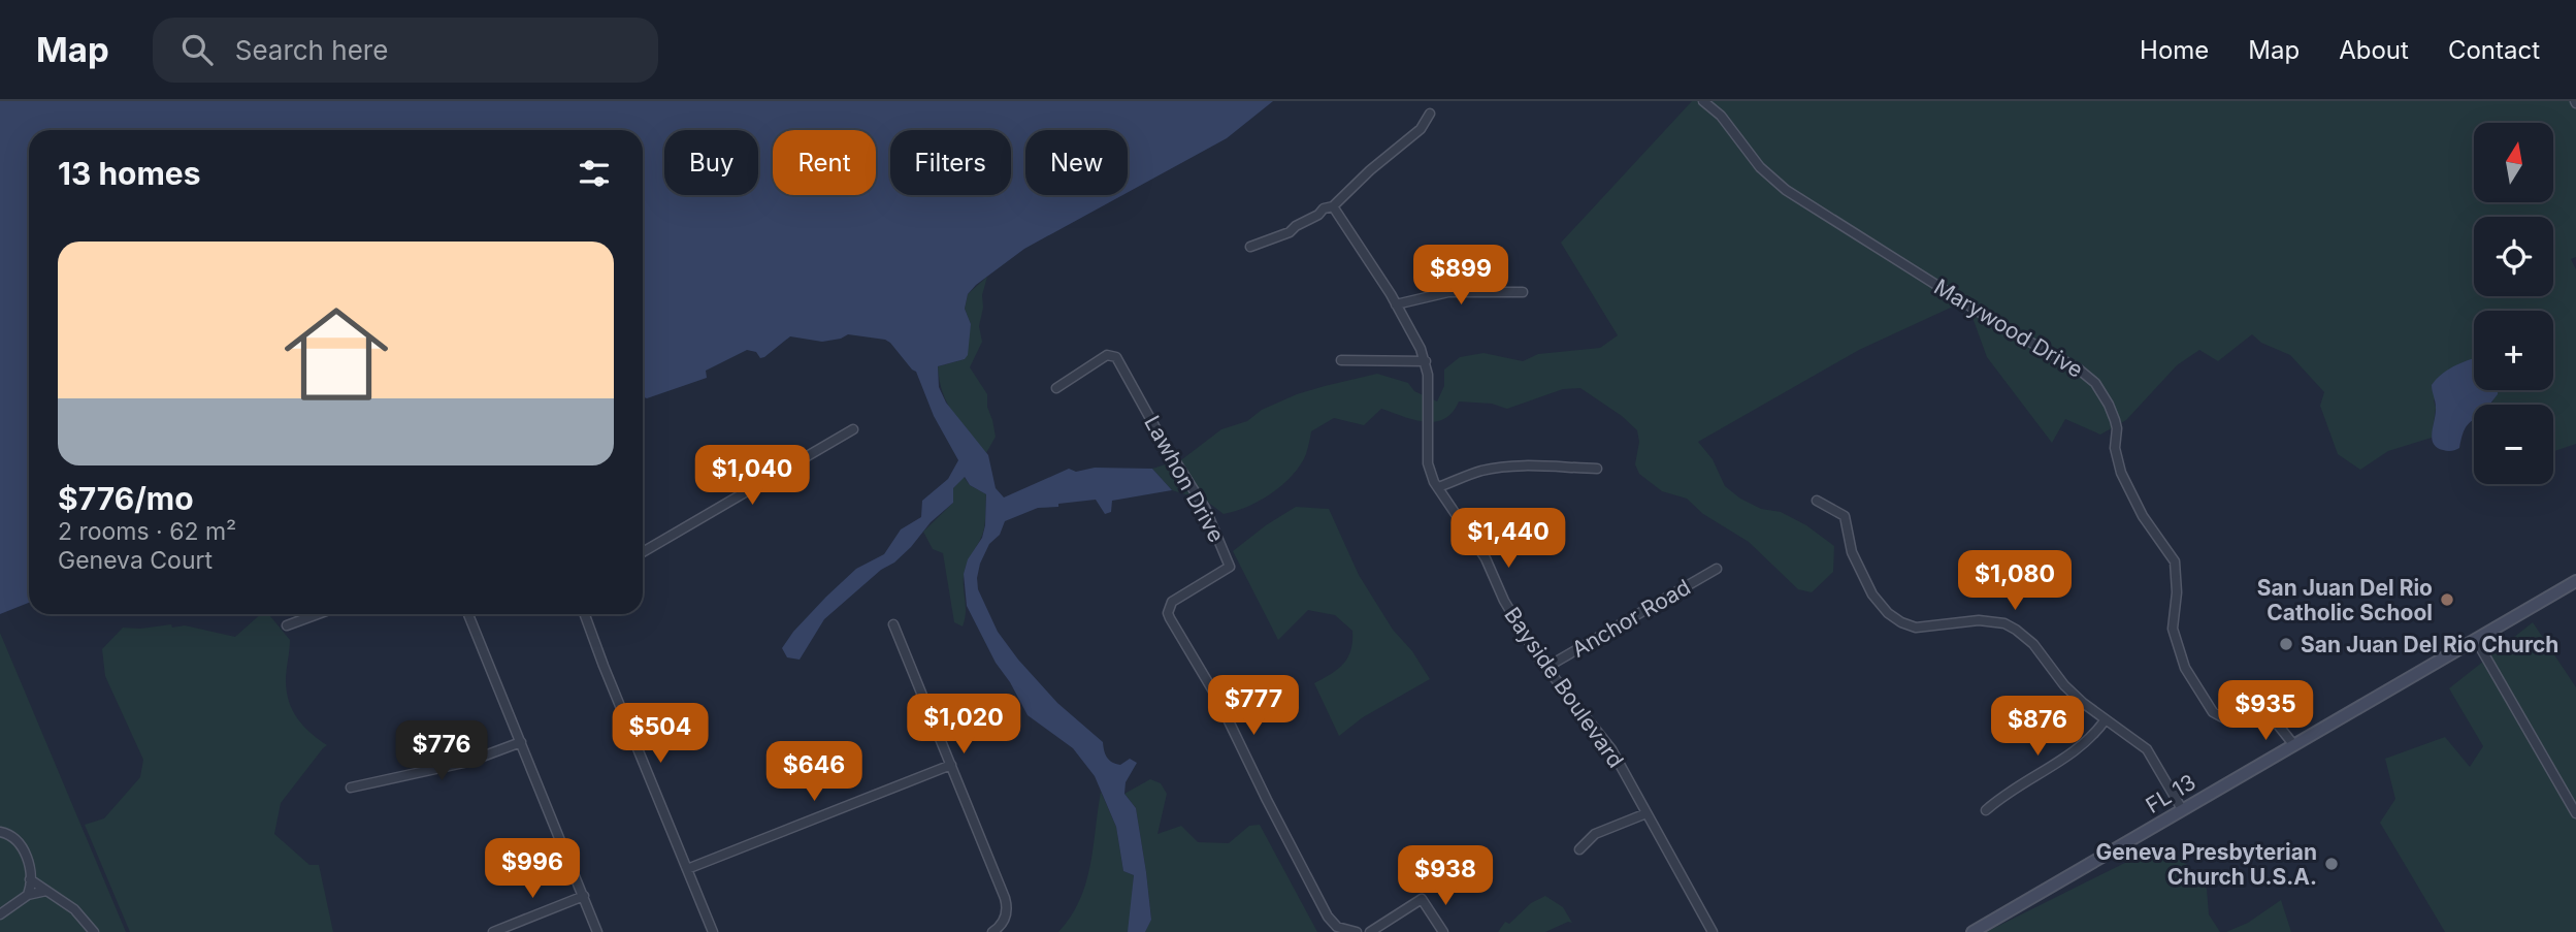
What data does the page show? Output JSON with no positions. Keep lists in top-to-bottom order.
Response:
{
  "streets": {
    "main road": ["FL 13"],
    "street": [
      "Marywood Drive",
      "Lawhon Drive",
      "Anchor Road",
      "Bayside Boulevard"
    ]
  },
  "crossings": [
    ["Marywood Drive", "FL 13"],
    ["Anchor Road", "Bayside Boulevard"]
  ],
  "places": ["San Juan Del Rio Catholic School", "San Juan Del Rio Church", "Geneva Presbyterian Church U.S.A."],
  "north": "top",
  "page": {
    "header": "Map",
    "search": "Search here",
    "nav": [
      "Home",
      "Map",
      "About",
      "Contact"
    ],
    "map_buttons": ["+", "−"],
    "chip": [
      "Buy",
      "Rent",
      "Filters",
      "New"
    ],
    "heading": "13 homes",
    "list": [
      {
        "name": "$776/mo",
        "note": "2 rooms · 62 m² · Geneva Court"
      }
    ],
    "price": [
      "$899",
      "$1,040",
      "$1,440",
      "$1,080",
      "$777",
      "$935",
      "$1,020",
      "$876",
      "$504",
      "$776",
      "$646",
      "$996",
      "$938"
    ]
  }
}
